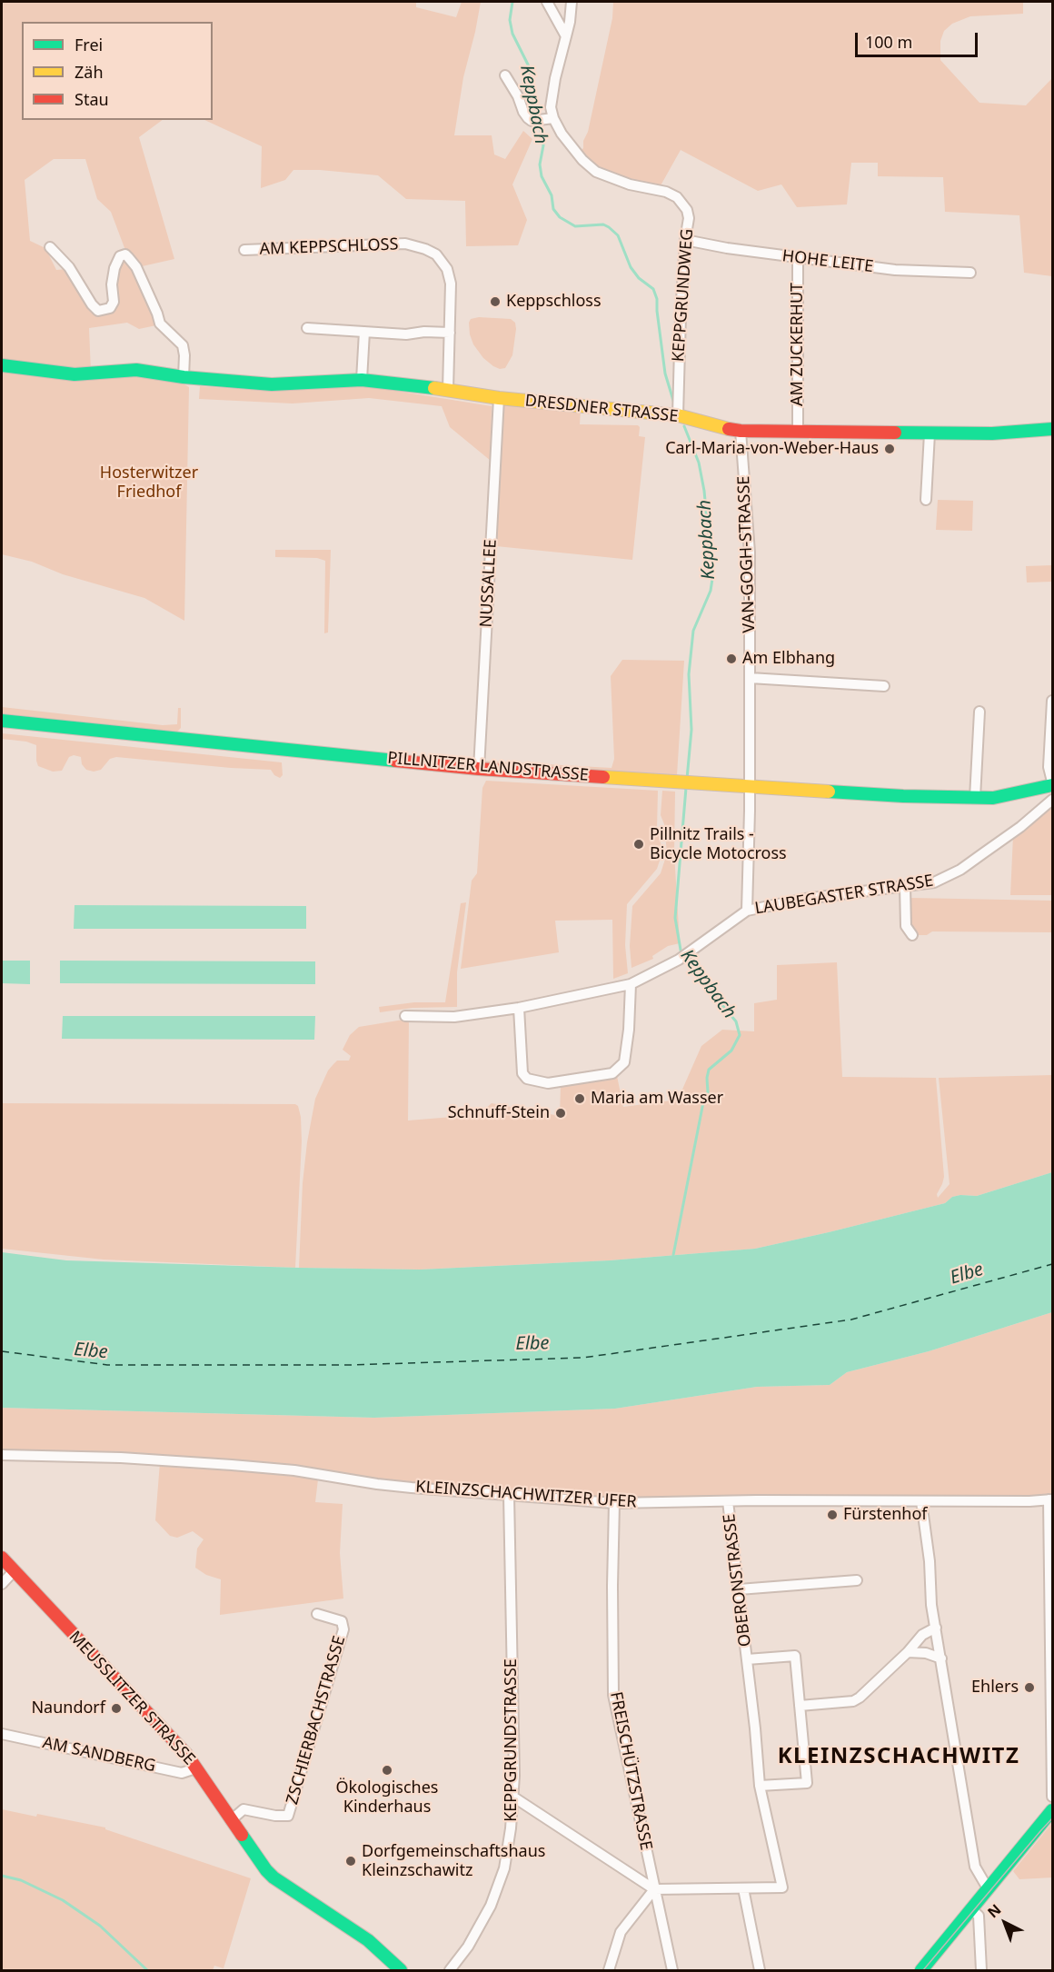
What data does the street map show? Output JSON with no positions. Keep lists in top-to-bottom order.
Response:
{
  "streets": {
    "street": [
      "AM KEPPSCHLOSS",
      "HOHE LEITE",
      "KEPPGRUNDWEG",
      "AM ZUCKERHUT",
      "DRESDNER STRASSE",
      "VAN-GOGH-STRASSE",
      "NUSSALLEE",
      "PILLNITZER LANDSTRASSE",
      "LAUBEGASTER STRASSE",
      "KLEINZSCHACHWITZER UFER",
      "OBERONSTRASSE",
      "MEUSSLITZER STRASSE",
      "ZSCHIERBACHSTRASSE",
      "KEPPGRUNDSTRASSE",
      "AM SANDBERG",
      "FREISCHÜTZSTRASSE"
    ]
  },
  "crossings": [
    ["AM KEPPSCHLOSS", "DRESDNER STRASSE"],
    ["HOHE LEITE", "KEPPGRUNDWEG"],
    ["HOHE LEITE", "AM ZUCKERHUT"],
    ["KEPPGRUNDWEG", "DRESDNER STRASSE"],
    ["AM ZUCKERHUT", "DRESDNER STRASSE"],
    ["DRESDNER STRASSE", "VAN-GOGH-STRASSE"],
    ["DRESDNER STRASSE", "NUSSALLEE"],
    ["VAN-GOGH-STRASSE", "PILLNITZER LANDSTRASSE"],
    ["VAN-GOGH-STRASSE", "LAUBEGASTER STRASSE"],
    ["NUSSALLEE", "PILLNITZER LANDSTRASSE"],
    ["KLEINZSCHACHWITZER UFER", "OBERONSTRASSE"],
    ["KLEINZSCHACHWITZER UFER", "KEPPGRUNDSTRASSE"],
    ["KLEINZSCHACHWITZER UFER", "FREISCHÜTZSTRASSE"],
    ["MEUSSLITZER STRASSE", "ZSCHIERBACHSTRASSE"],
    ["MEUSSLITZER STRASSE", "AM SANDBERG"]
  ],
  "districts": ["KLEINZSCHACHWITZ"],
  "water": ["Keppbach", "Elbe"],
  "parks": ["Hosterwitzer Friedhof"],
  "places": [
    "Keppschloss",
    "Carl-Maria-von-Weber-Haus",
    "Am Elbhang",
    "Pillnitz Trails - Bicycle Motocross",
    "Maria am Wasser",
    "Schnuff-Stein",
    "Fürstenhof",
    "Ehlers",
    "Naundorf",
    "Ökologisches Kinderhaus",
    "Dorfgemeinschaftshaus Kleinzschawitz"
  ],
  "legend": ["Frei", "Zäh", "Stau"],
  "scale_bar": "100 m",
  "north": "top left"
}
